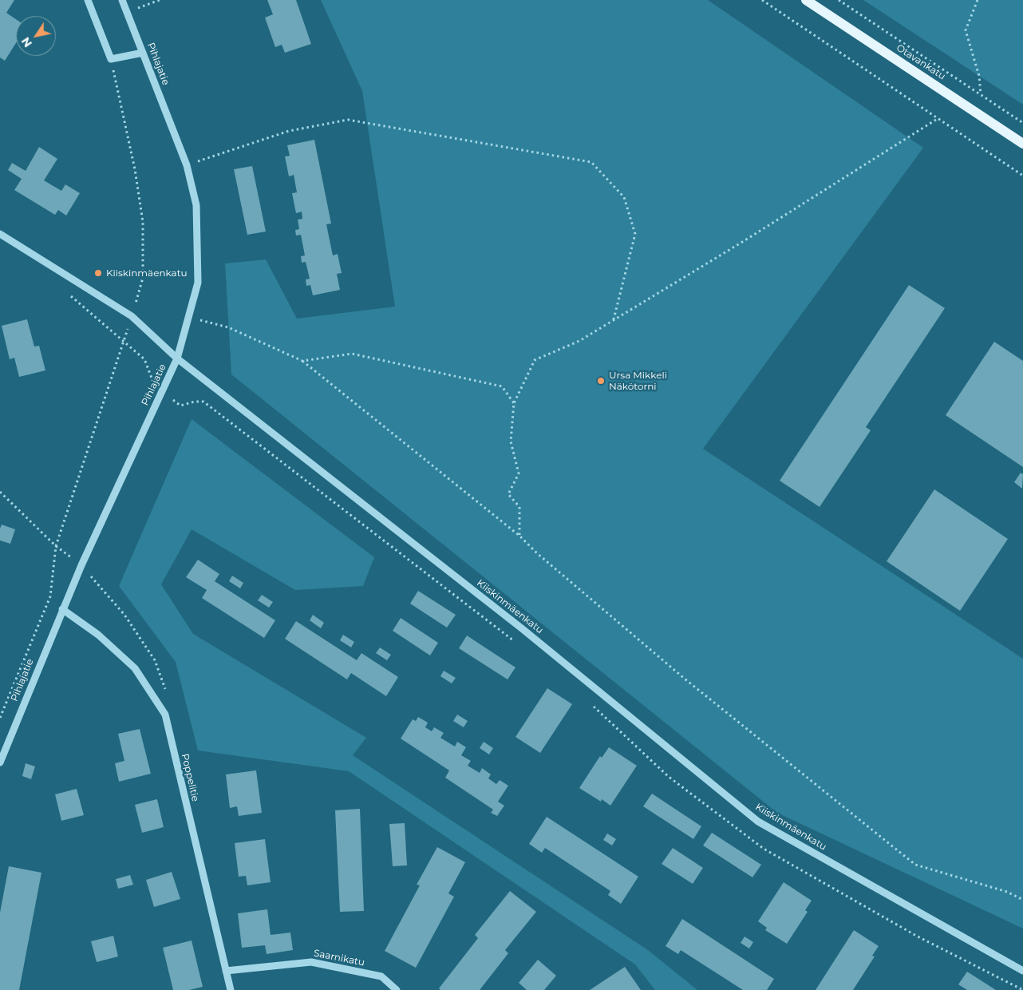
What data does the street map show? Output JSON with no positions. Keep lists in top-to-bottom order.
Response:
{
  "streets": {
    "main road": ["Otavankatu"],
    "street": [
      "Pihlajatie",
      "Kiiskinmäenkatu",
      "Poppelitie",
      "Saarnikatu"
    ]
  },
  "crossings": [
    ["Pihlajatie", "Kiiskinmäenkatu"],
    ["Pihlajatie", "Poppelitie"],
    ["Poppelitie", "Saarnikatu"]
  ],
  "places": ["Kiiskinmäenkatu", "Ursa Mikkeli Näkötorni"],
  "north": "bottom left"
}
